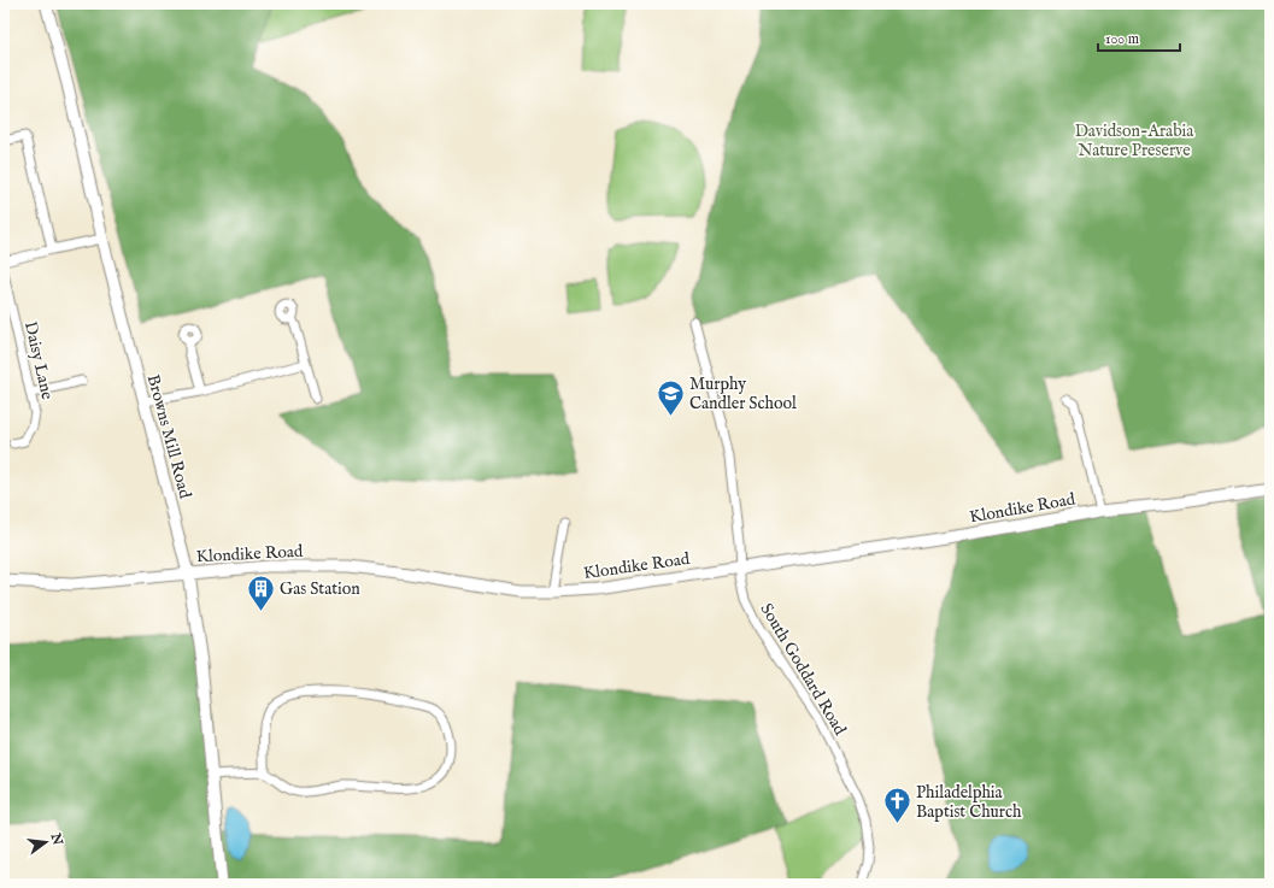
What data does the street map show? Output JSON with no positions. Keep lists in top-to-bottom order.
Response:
{
  "streets": {
    "main road": ["Browns Mill Road", "Klondike Road"],
    "street": ["Daisy Lane", "South Goddard Road"]
  },
  "crossings": [
    ["Browns Mill Road", "Klondike Road"],
    ["Klondike Road", "South Goddard Road"]
  ],
  "parks": ["Davidson-Arabia Nature Preserve"],
  "places": {
    "school or university": ["Murphy Candler School"],
    "building": ["Gas Station"],
    "church": ["Philadelphia Baptist Church"]
  },
  "scale_bar": "100 m",
  "north": "right"
}
